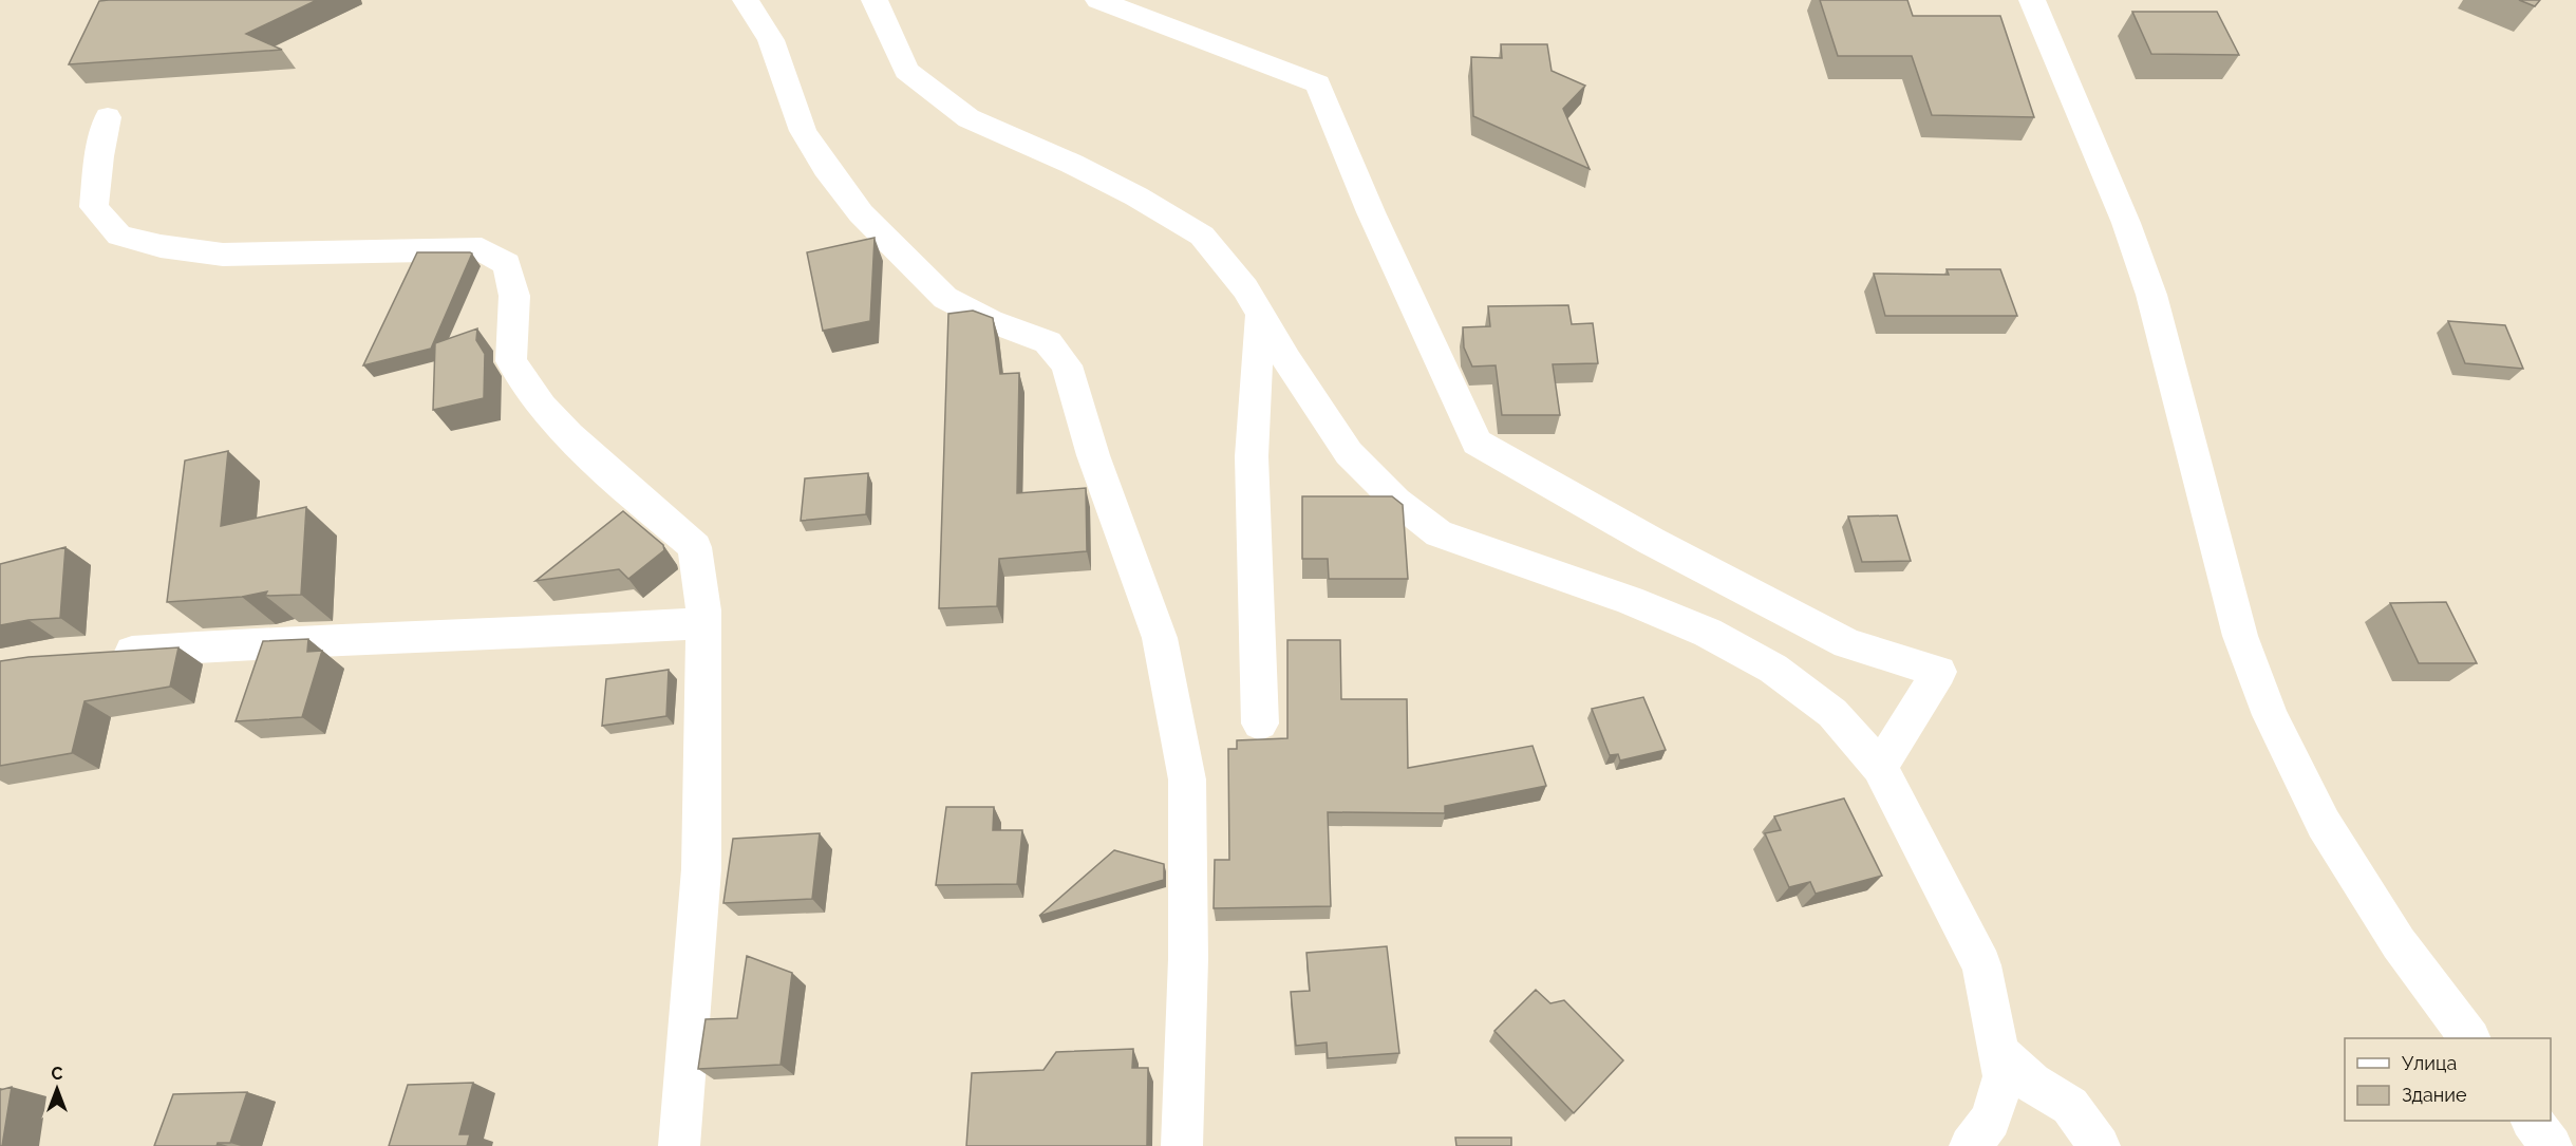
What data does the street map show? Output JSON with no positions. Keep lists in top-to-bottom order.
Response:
{
  "legend": ["Улица", "Здание"],
  "north": "top"
}
